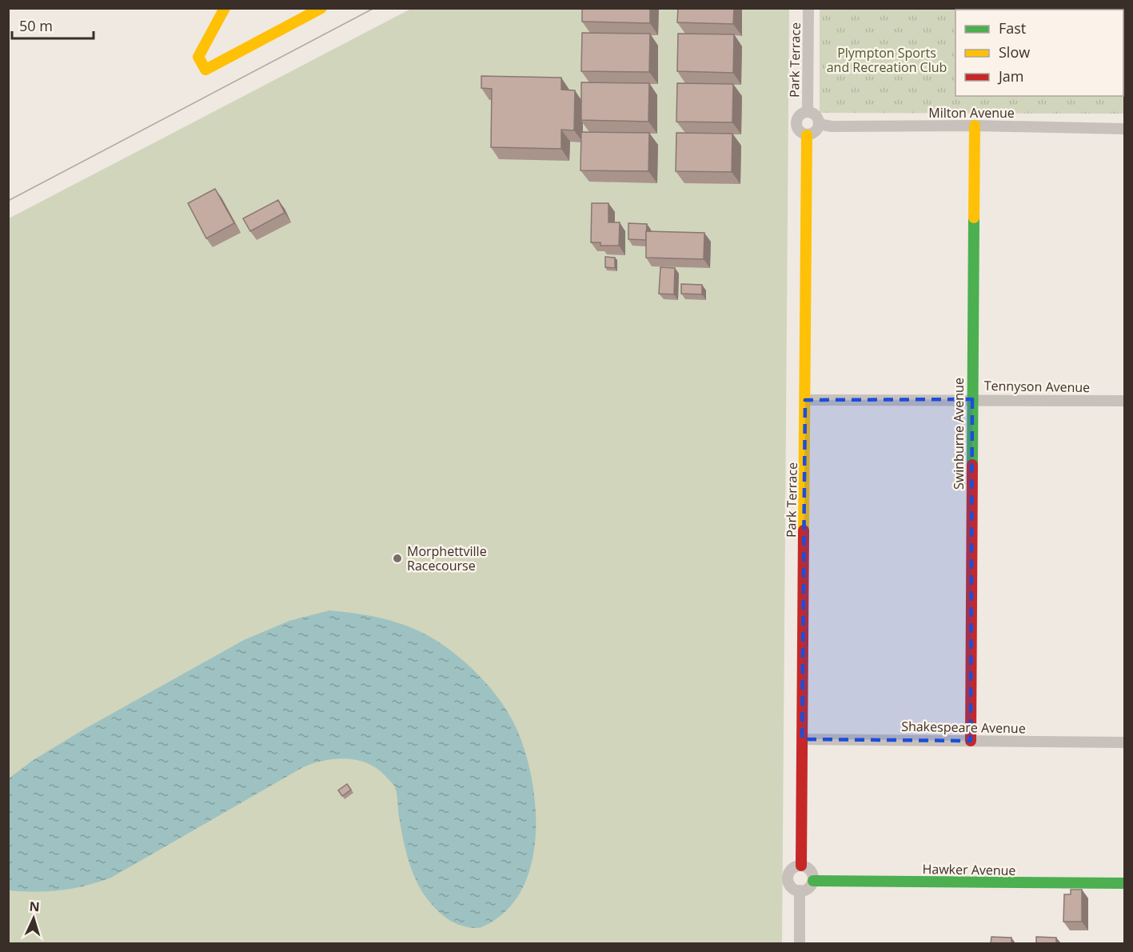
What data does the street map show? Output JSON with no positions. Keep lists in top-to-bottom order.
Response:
{
  "streets": {
    "street": [
      "Park Terrace",
      "Milton Avenue",
      "Tennyson Avenue",
      "Swinburne Avenue",
      "Shakespeare Avenue",
      "Hawker Avenue"
    ]
  },
  "crossings": [
    ["Park Terrace", "Milton Avenue"],
    ["Park Terrace", "Tennyson Avenue"],
    ["Park Terrace", "Shakespeare Avenue"],
    ["Park Terrace", "Hawker Avenue"],
    ["Milton Avenue", "Swinburne Avenue"],
    ["Tennyson Avenue", "Swinburne Avenue"],
    ["Swinburne Avenue", "Shakespeare Avenue"]
  ],
  "parks": ["Plympton Sports and Recreation Club"],
  "places": ["Morphettville Racecourse"],
  "legend": ["Fast", "Slow", "Jam"],
  "scale_bar": "50 m",
  "north": "top"
}
